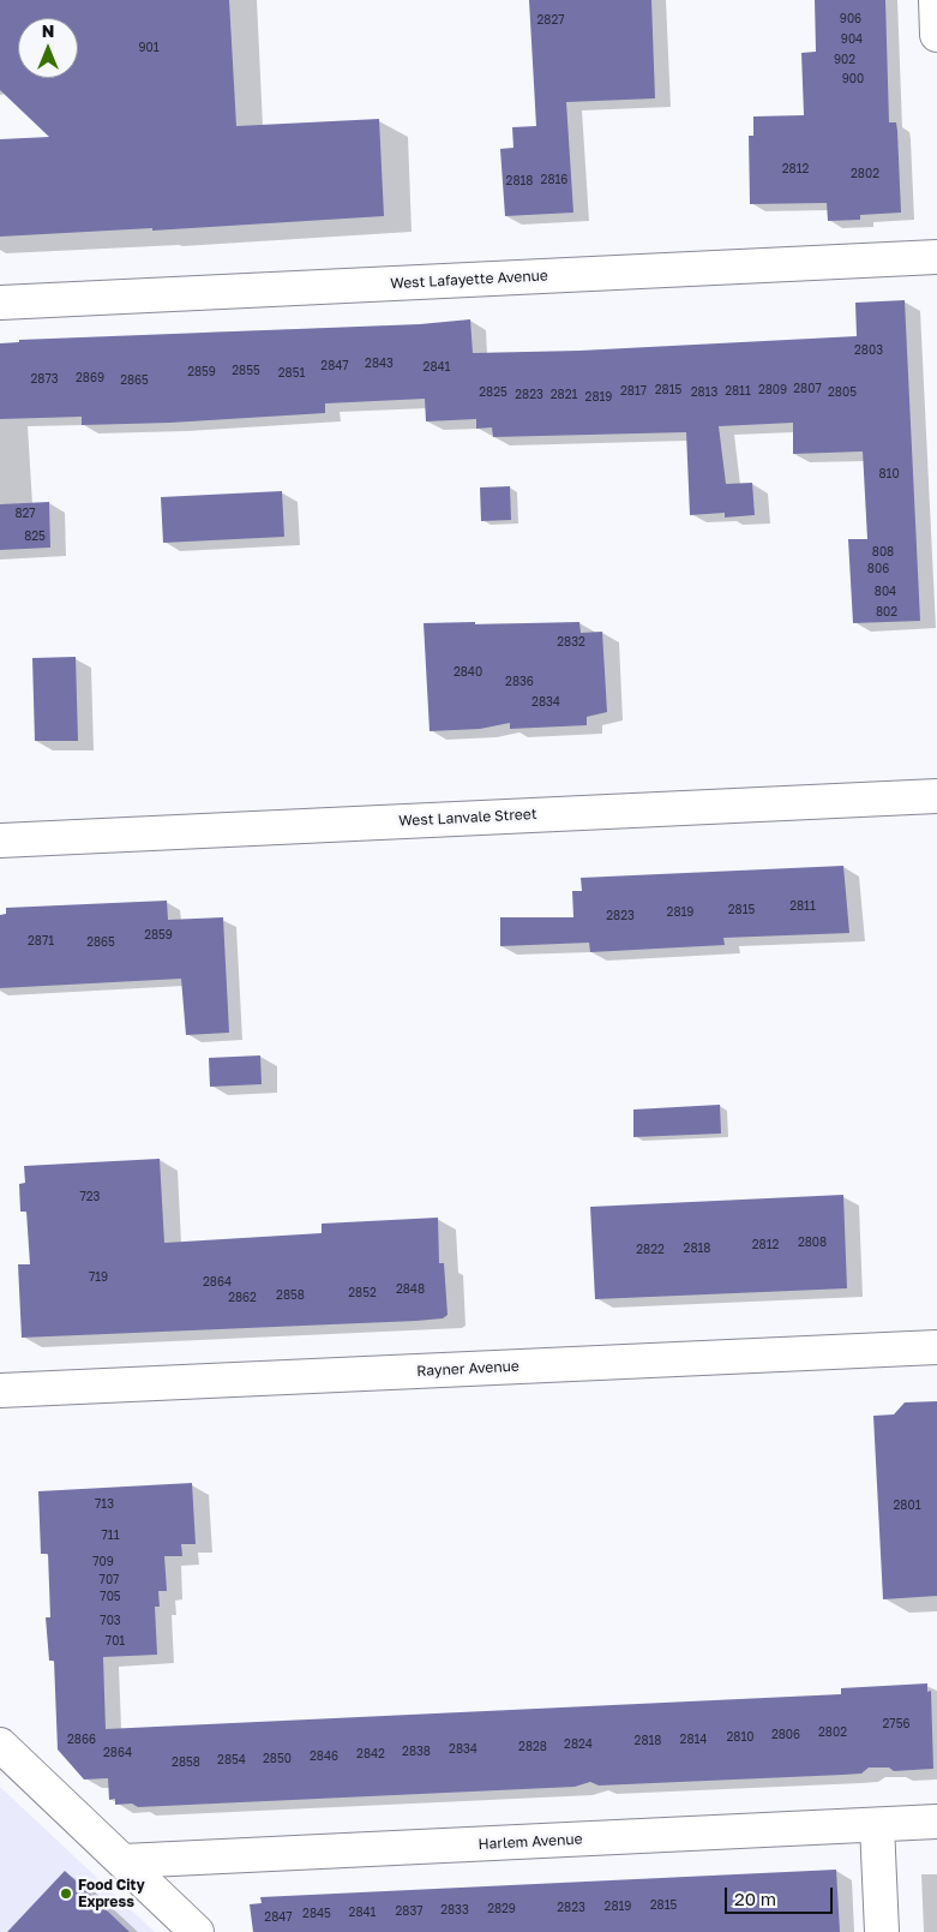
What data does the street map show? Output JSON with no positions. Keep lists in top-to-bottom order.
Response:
{
  "streets": {
    "street": [
      "West Lafayette Avenue",
      "West Lanvale Street",
      "Rayner Avenue",
      "Harlem Avenue"
    ]
  },
  "places": ["Food City Express"],
  "house_numbers": [
    "906",
    "2827",
    "904",
    "901",
    "902",
    "900",
    "2812",
    "2802",
    "2816",
    "2818",
    "2803",
    "2843",
    "2847",
    "2841",
    "2855",
    "2859",
    "2851",
    "2869",
    "2873",
    "2865",
    "2807",
    "2815",
    "2809",
    "2817",
    "2811",
    "2825",
    "2813",
    "2805",
    "2823",
    "2821",
    "2819",
    "810",
    "827",
    "825",
    "808",
    "806",
    "804",
    "802",
    "2832",
    "2840",
    "2836",
    "2834",
    "2811",
    "2815",
    "2819",
    "2823",
    "2859",
    "2871",
    "2865",
    "723",
    "2808",
    "2812",
    "2818",
    "2822",
    "719",
    "2864",
    "2848",
    "2852",
    "2858",
    "2862",
    "713",
    "2801",
    "711",
    "709",
    "707",
    "705",
    "703",
    "701",
    "2756",
    "2802",
    "2806",
    "2810",
    "2866",
    "2814",
    "2818",
    "2824",
    "2828",
    "2834",
    "2838",
    "2864",
    "2842",
    "2846",
    "2850",
    "2854",
    "2858",
    "2815",
    "2819",
    "2823",
    "2829",
    "2833",
    "2837",
    "2841",
    "2845",
    "2847"
  ],
  "scale_bar": "20 m",
  "north": "top"
}
